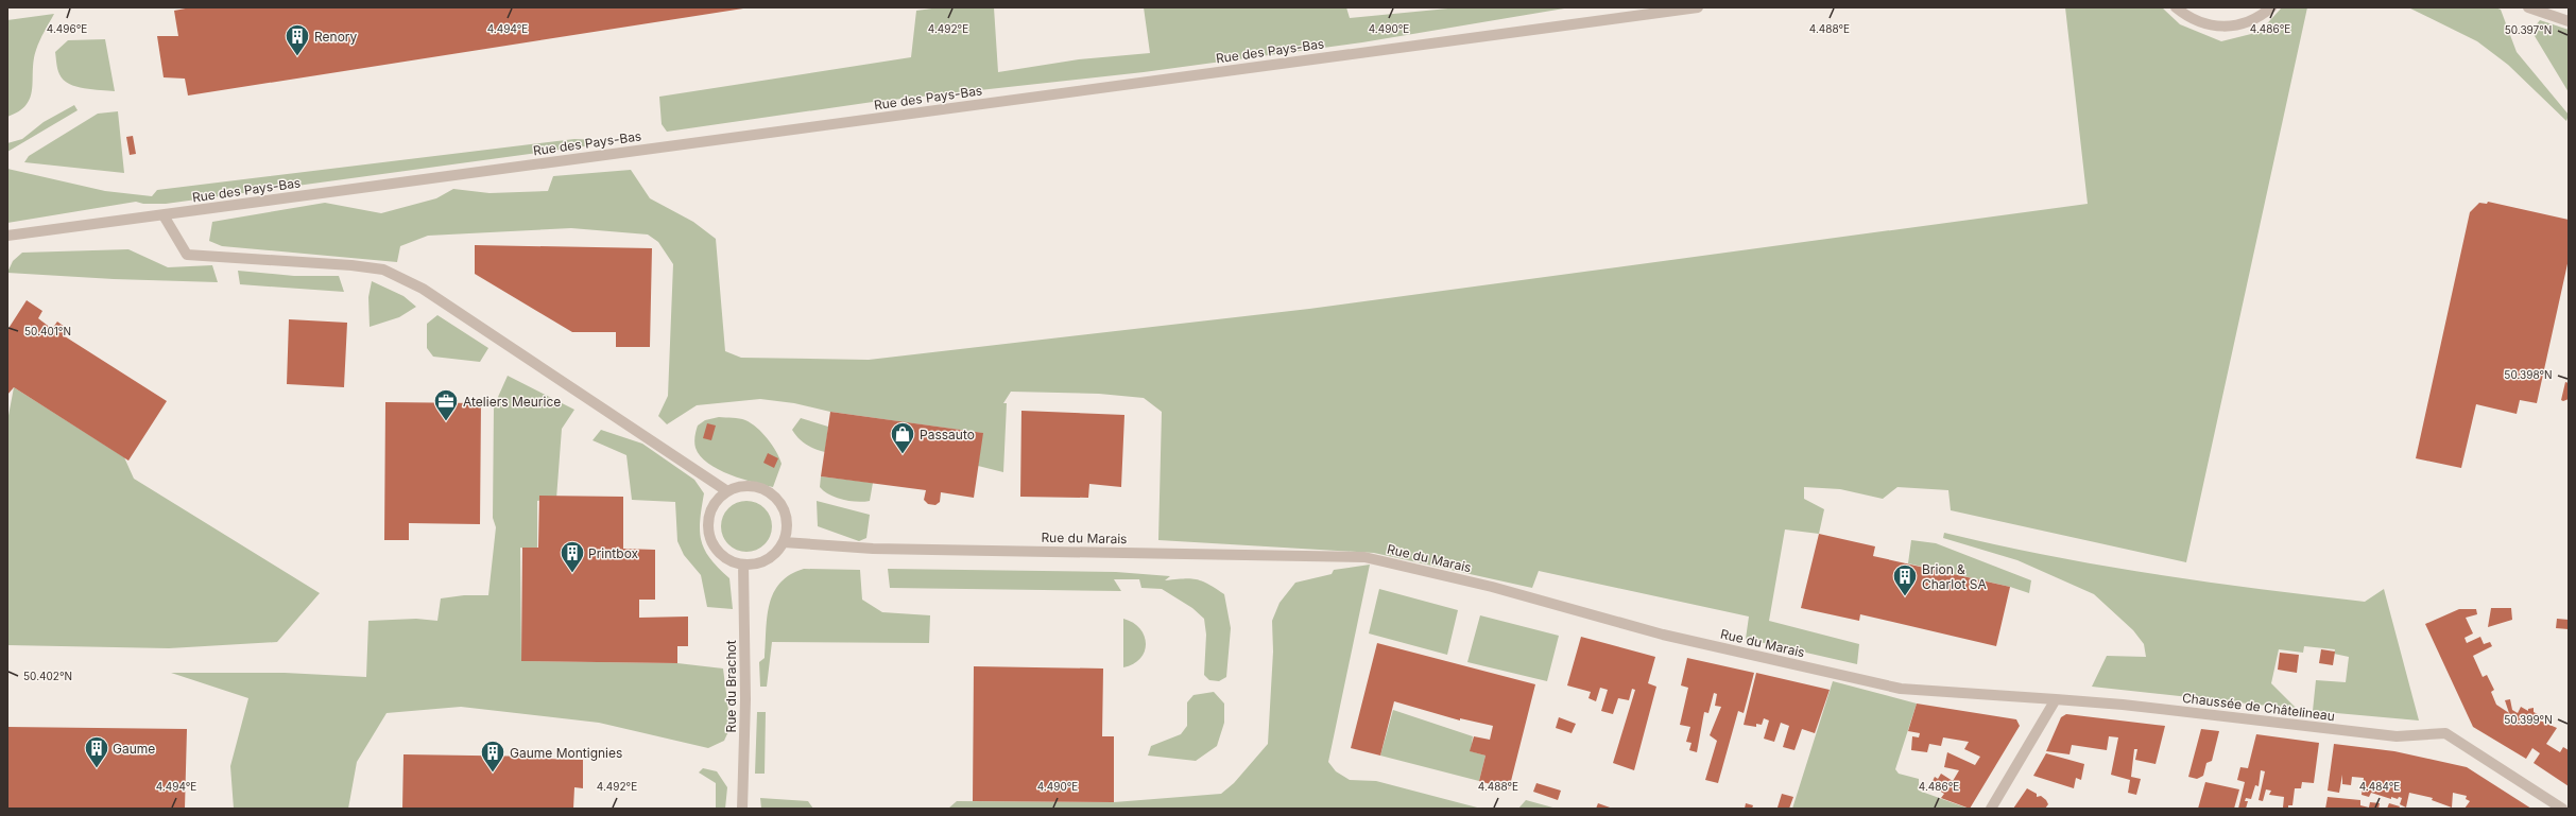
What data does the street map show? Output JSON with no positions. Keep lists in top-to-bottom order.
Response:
{
  "streets": {
    "street": [
      "Rue des Pays-Bas",
      "Rue du Marais",
      "Rue du Brachot",
      "Chaussée de Châtelineau"
    ]
  },
  "crossings": [
    ["Rue du Marais", "Rue du Brachot"],
    ["Rue du Marais", "Chaussée de Châtelineau"]
  ],
  "places": {
    "building": [
      "Renory",
      "Printbox",
      "Brion & Charlot SA",
      "Gaume",
      "Gaume Montignies"
    ],
    "office": ["Ateliers Meurice"],
    "shop": ["Passauto"]
  },
  "coordinates": [
    "4.496°E",
    "4.494°E",
    "4.492°E",
    "4.490°E",
    "4.488°E",
    "4.486°E",
    "50.397°N",
    "50.401°N",
    "50.398°N",
    "50.402°N",
    "50.399°N",
    "4.484°E"
  ]
}
